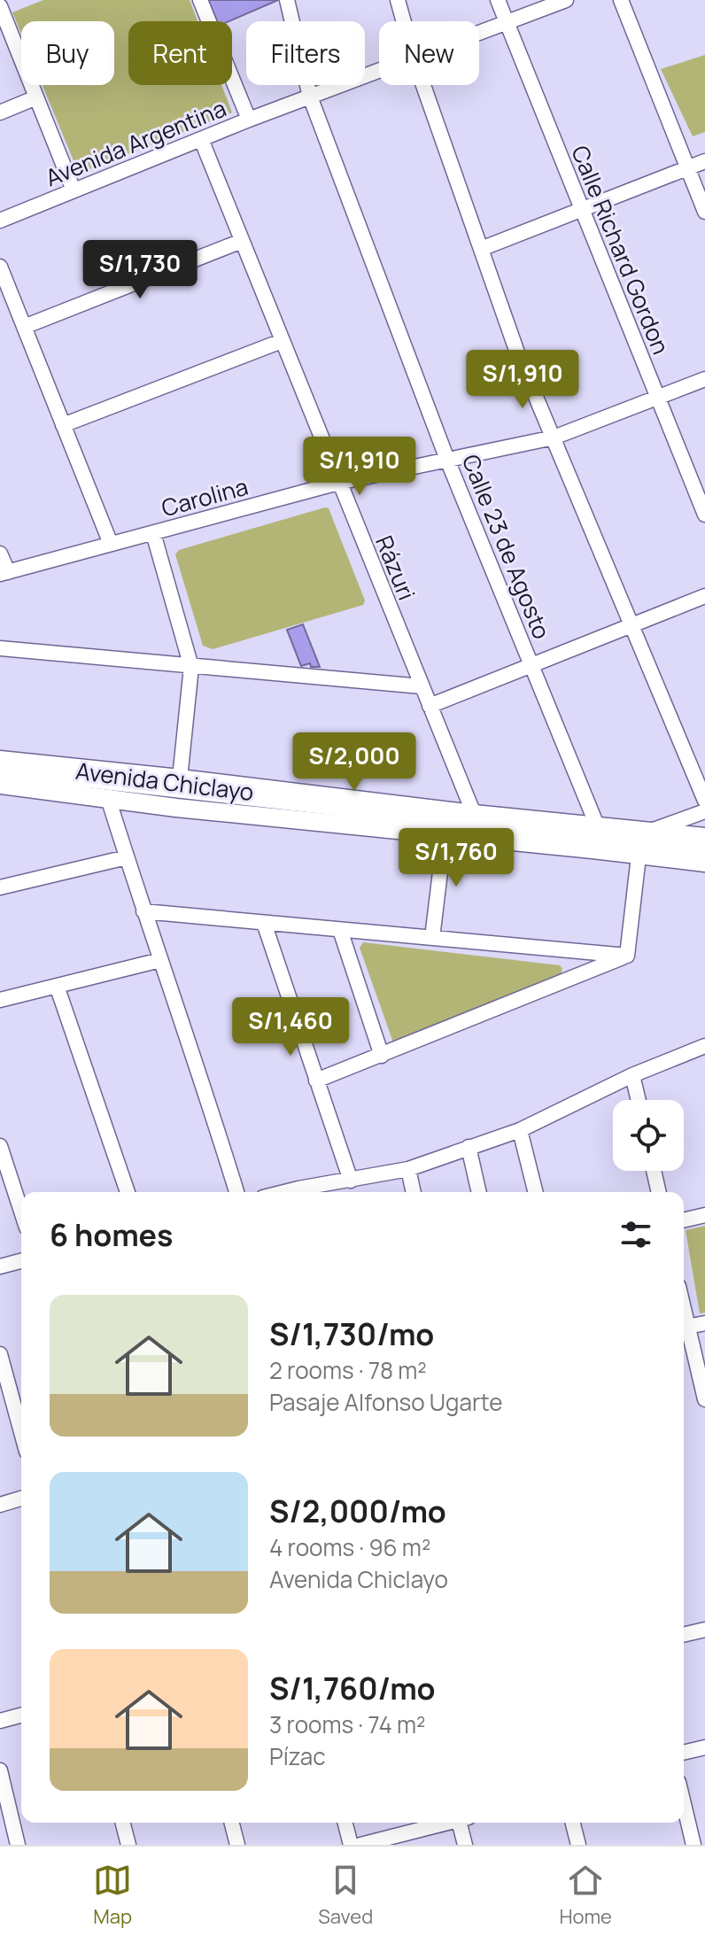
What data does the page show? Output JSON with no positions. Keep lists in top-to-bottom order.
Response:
{
  "streets": {
    "main road": ["Avenida Chiclayo"],
    "street": [
      "Avenida Argentina",
      "Calle Richard Gordon",
      "Carolina",
      "Calle 23 de Agosto",
      "Rázuri"
    ]
  },
  "crossings": [
    ["Avenida Argentina", "Calle Richard Gordon"],
    ["Avenida Argentina", "Calle 23 de Agosto"],
    ["Avenida Argentina", "Rázuri"],
    ["Calle Richard Gordon", "Carolina"],
    ["Carolina", "Calle 23 de Agosto"],
    ["Carolina", "Rázuri"],
    ["Calle 23 de Agosto", "Avenida Chiclayo"],
    ["Rázuri", "Avenida Chiclayo"]
  ],
  "page": {
    "chip": [
      "Buy",
      "Rent",
      "Filters",
      "New"
    ],
    "price": [
      "S/1,730",
      "S/1,910",
      "S/1,910",
      "S/2,000",
      "S/1,760",
      "S/1,460"
    ],
    "heading": "6 homes",
    "list": [
      {
        "name": "S/1,730/mo",
        "note": "2 rooms · 78 m² · Pasaje Alfonso Ugarte"
      },
      {
        "name": "S/2,000/mo",
        "note": "4 rooms · 96 m² · Avenida Chiclayo"
      },
      {
        "name": "S/1,760/mo",
        "note": "3 rooms · 74 m² · Pízac"
      }
    ],
    "tabs": ["Map", "Saved", "Home"]
  }
}
